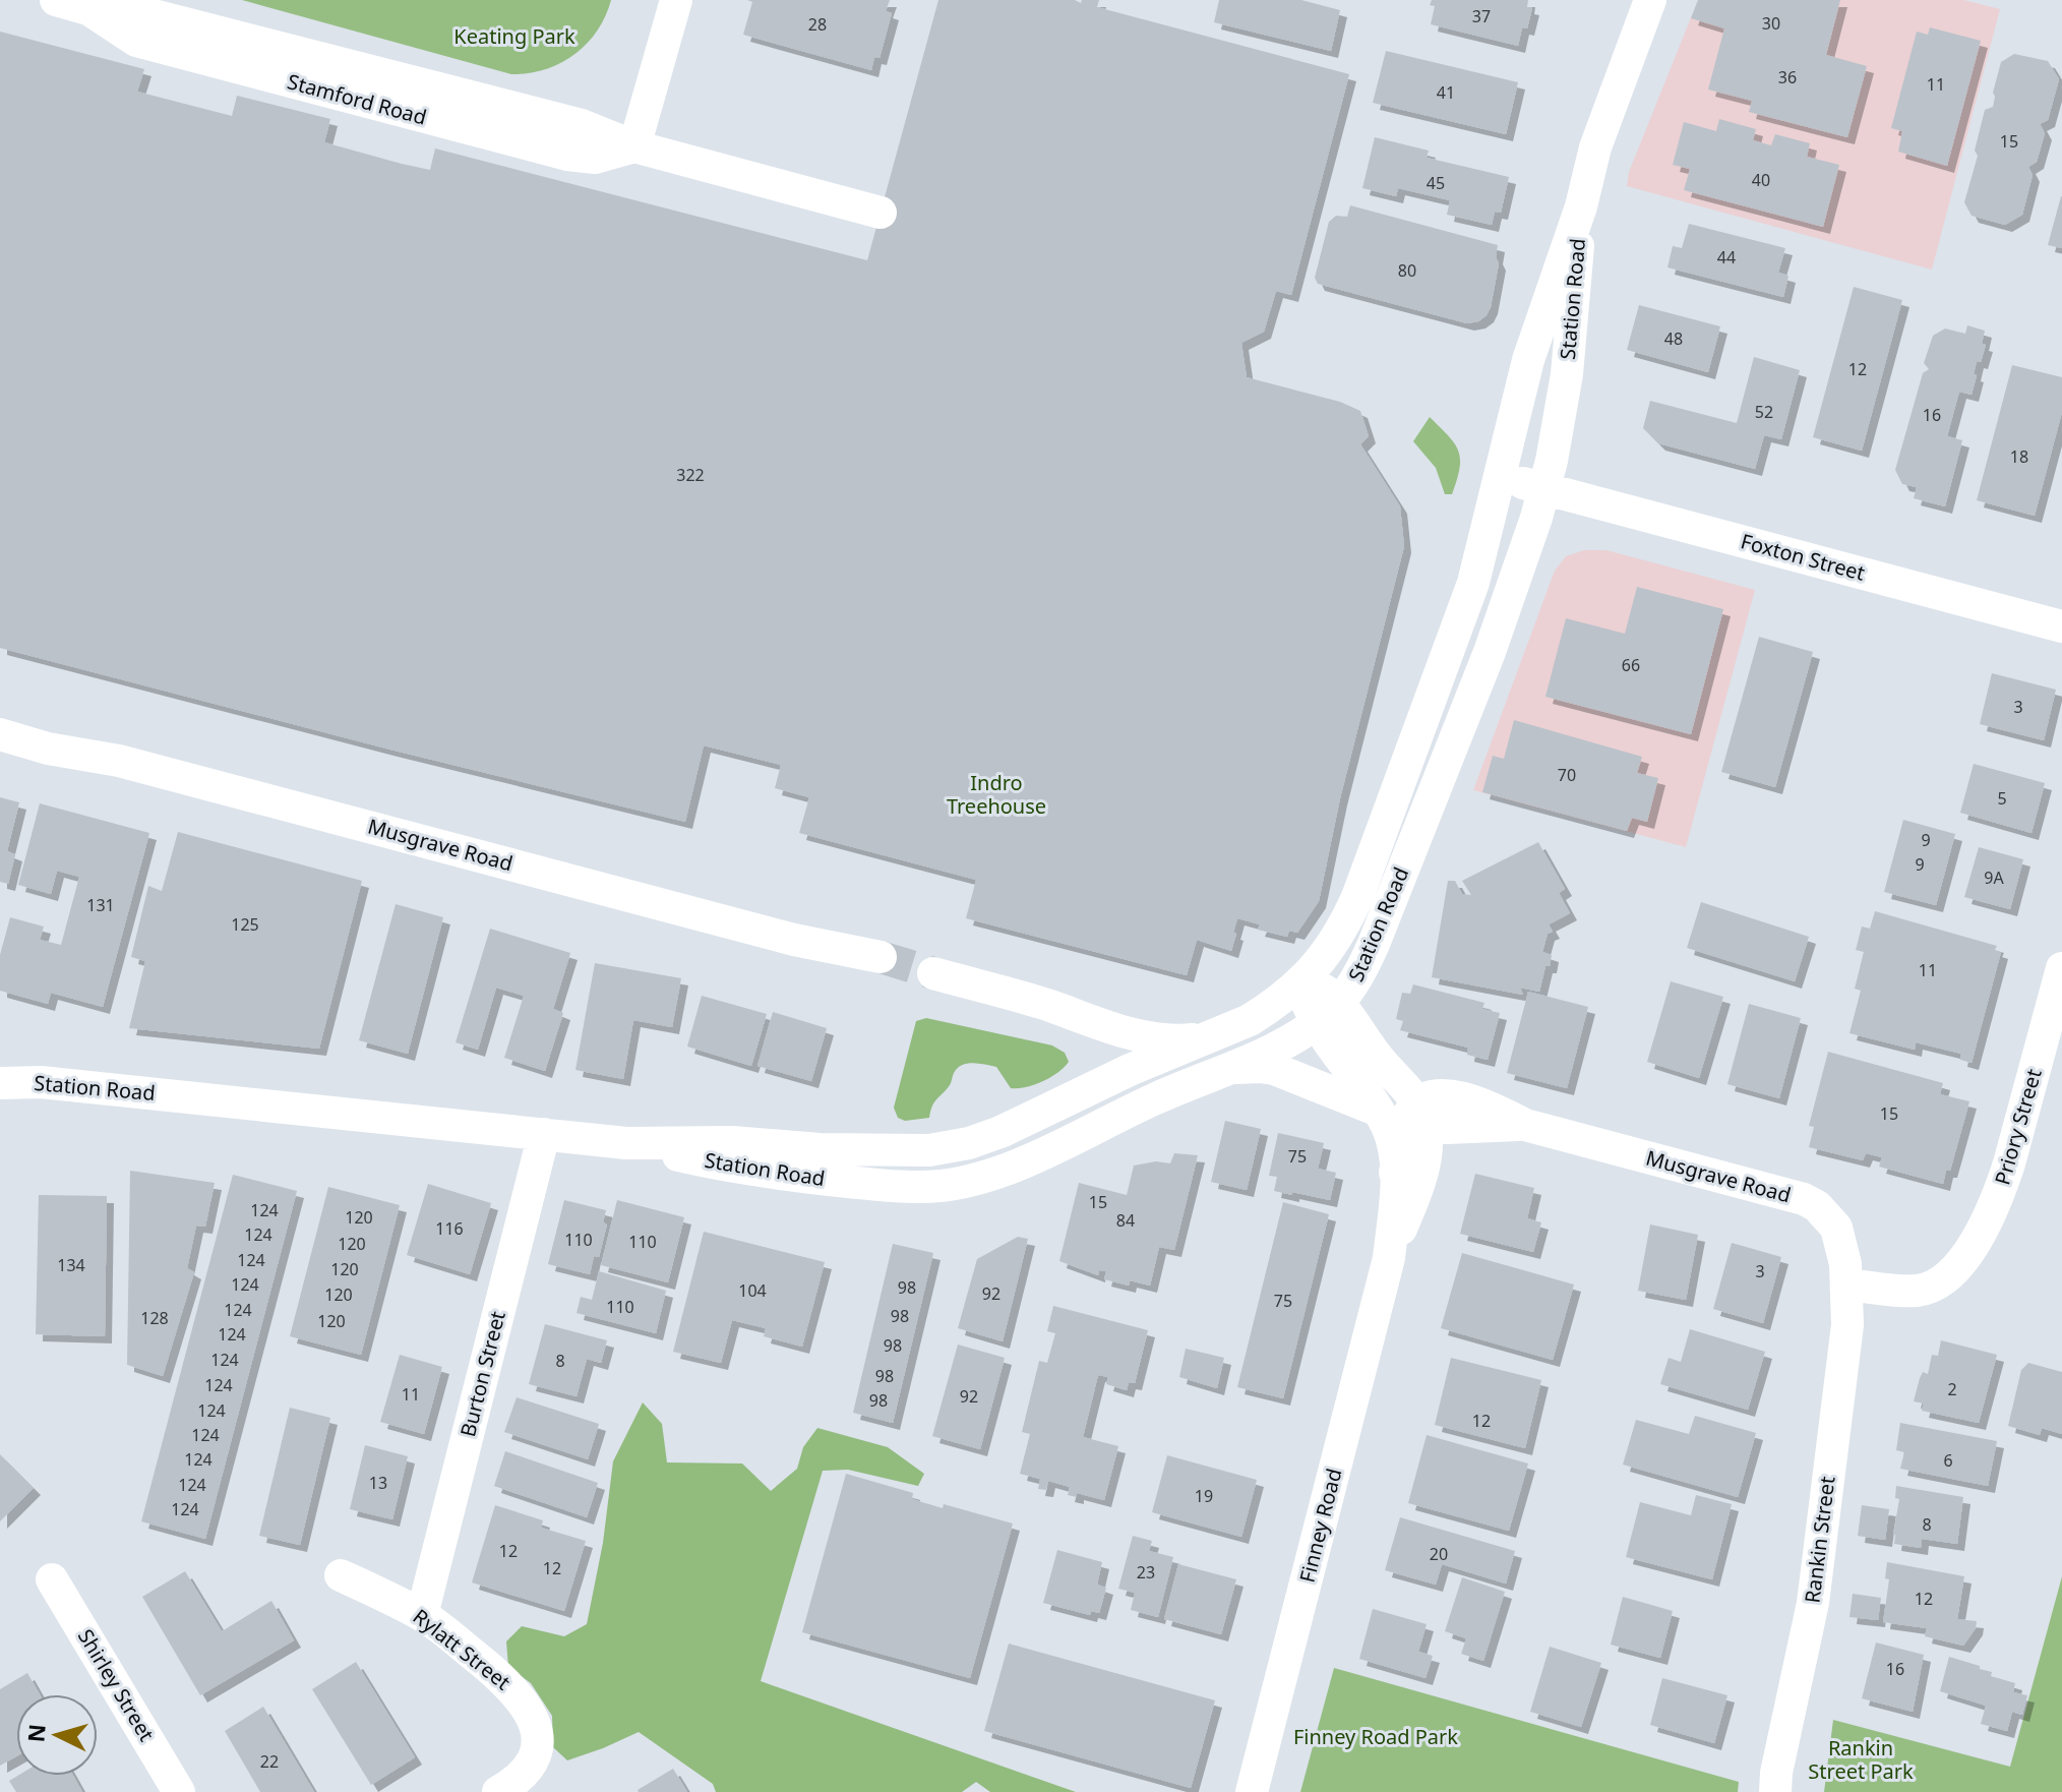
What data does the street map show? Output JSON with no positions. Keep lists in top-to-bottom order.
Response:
{
  "streets": {
    "street": [
      "Stamford Road",
      "Station Road",
      "Foxton Street",
      "Musgrave Road",
      "Priory Street",
      "Burton Street",
      "Finney Road",
      "Rankin Street",
      "Rylatt Street",
      "Shirley Street"
    ]
  },
  "crossings": [
    ["Station Road", "Foxton Street"],
    ["Station Road", "Burton Street"],
    ["Musgrave Road", "Priory Street"],
    ["Musgrave Road", "Finney Road"],
    ["Musgrave Road", "Rankin Street"],
    ["Priory Street", "Rankin Street"],
    ["Burton Street", "Rylatt Street"]
  ],
  "parks": [
    "Keating Park",
    "Indro Treehouse",
    "Finney Road Park",
    "Rankin Street Park"
  ],
  "house_numbers": [
    "37",
    "30",
    "28",
    "36",
    "11",
    "41",
    "15",
    "40",
    "45",
    "44",
    "80",
    "48",
    "12",
    "52",
    "16",
    "18",
    "322",
    "66",
    "3",
    "70",
    "5",
    "9",
    "9",
    "9A",
    "131",
    "125",
    "11",
    "15",
    "75",
    "15",
    "124",
    "120",
    "84",
    "116",
    "124",
    "110",
    "110",
    "120",
    "124",
    "134",
    "120",
    "3",
    "124",
    "98",
    "104",
    "92",
    "120",
    "75",
    "110",
    "124",
    "98",
    "128",
    "120",
    "124",
    "98",
    "124",
    "8",
    "98",
    "124",
    "2",
    "11",
    "92",
    "98",
    "124",
    "12",
    "124",
    "124",
    "6",
    "13",
    "124",
    "19",
    "124",
    "8",
    "12",
    "20",
    "12",
    "23",
    "12",
    "16",
    "22"
  ],
  "north": "left"
}
